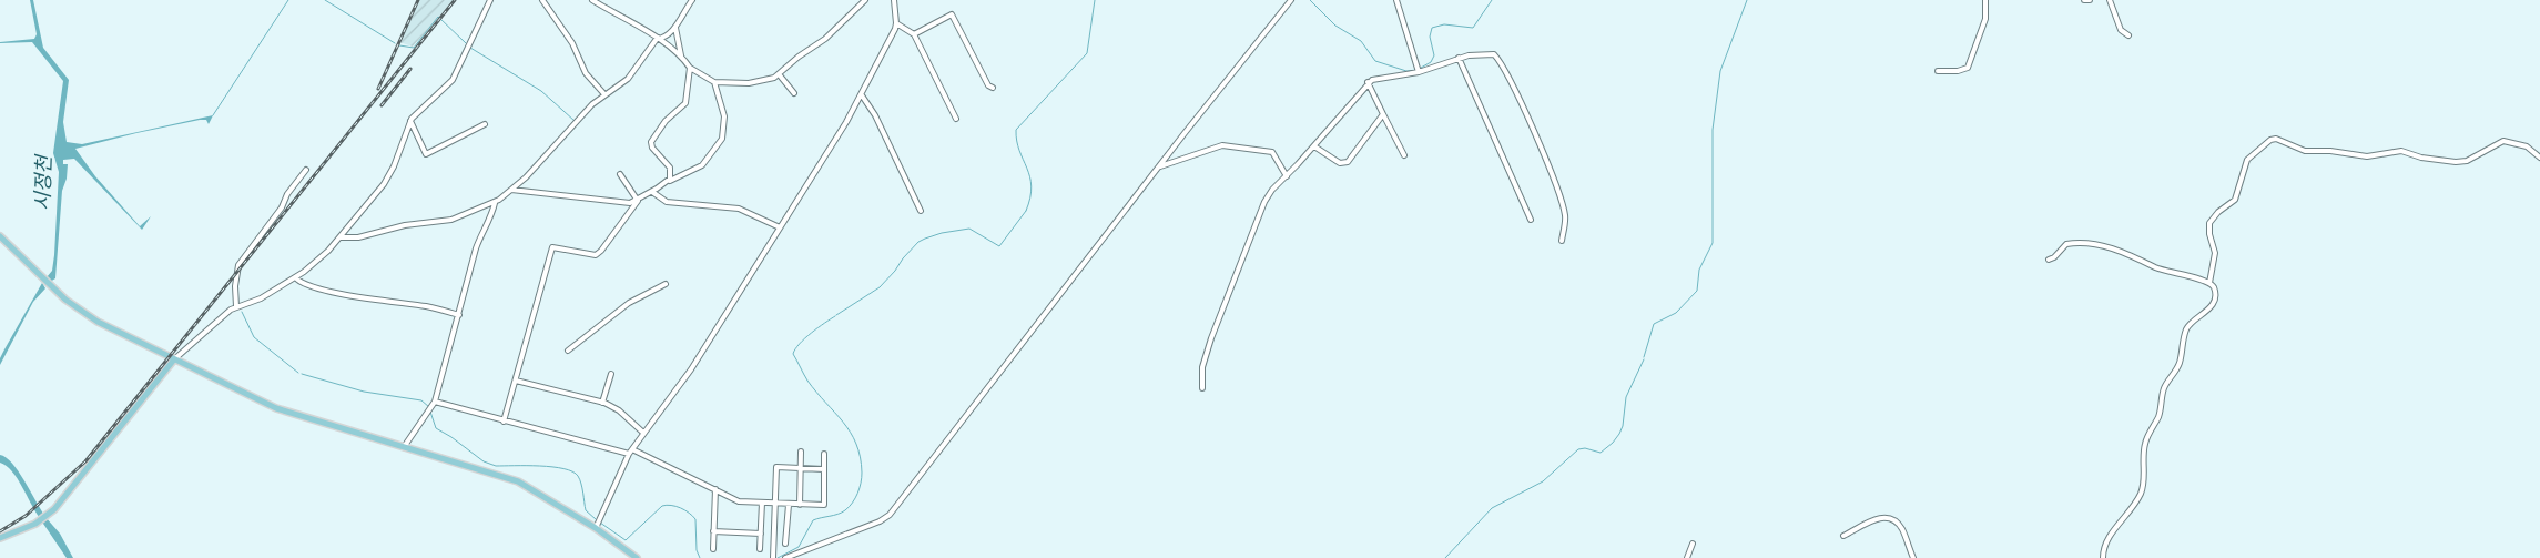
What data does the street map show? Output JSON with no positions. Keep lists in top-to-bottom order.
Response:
{
  "water": ["시정천"]
}
